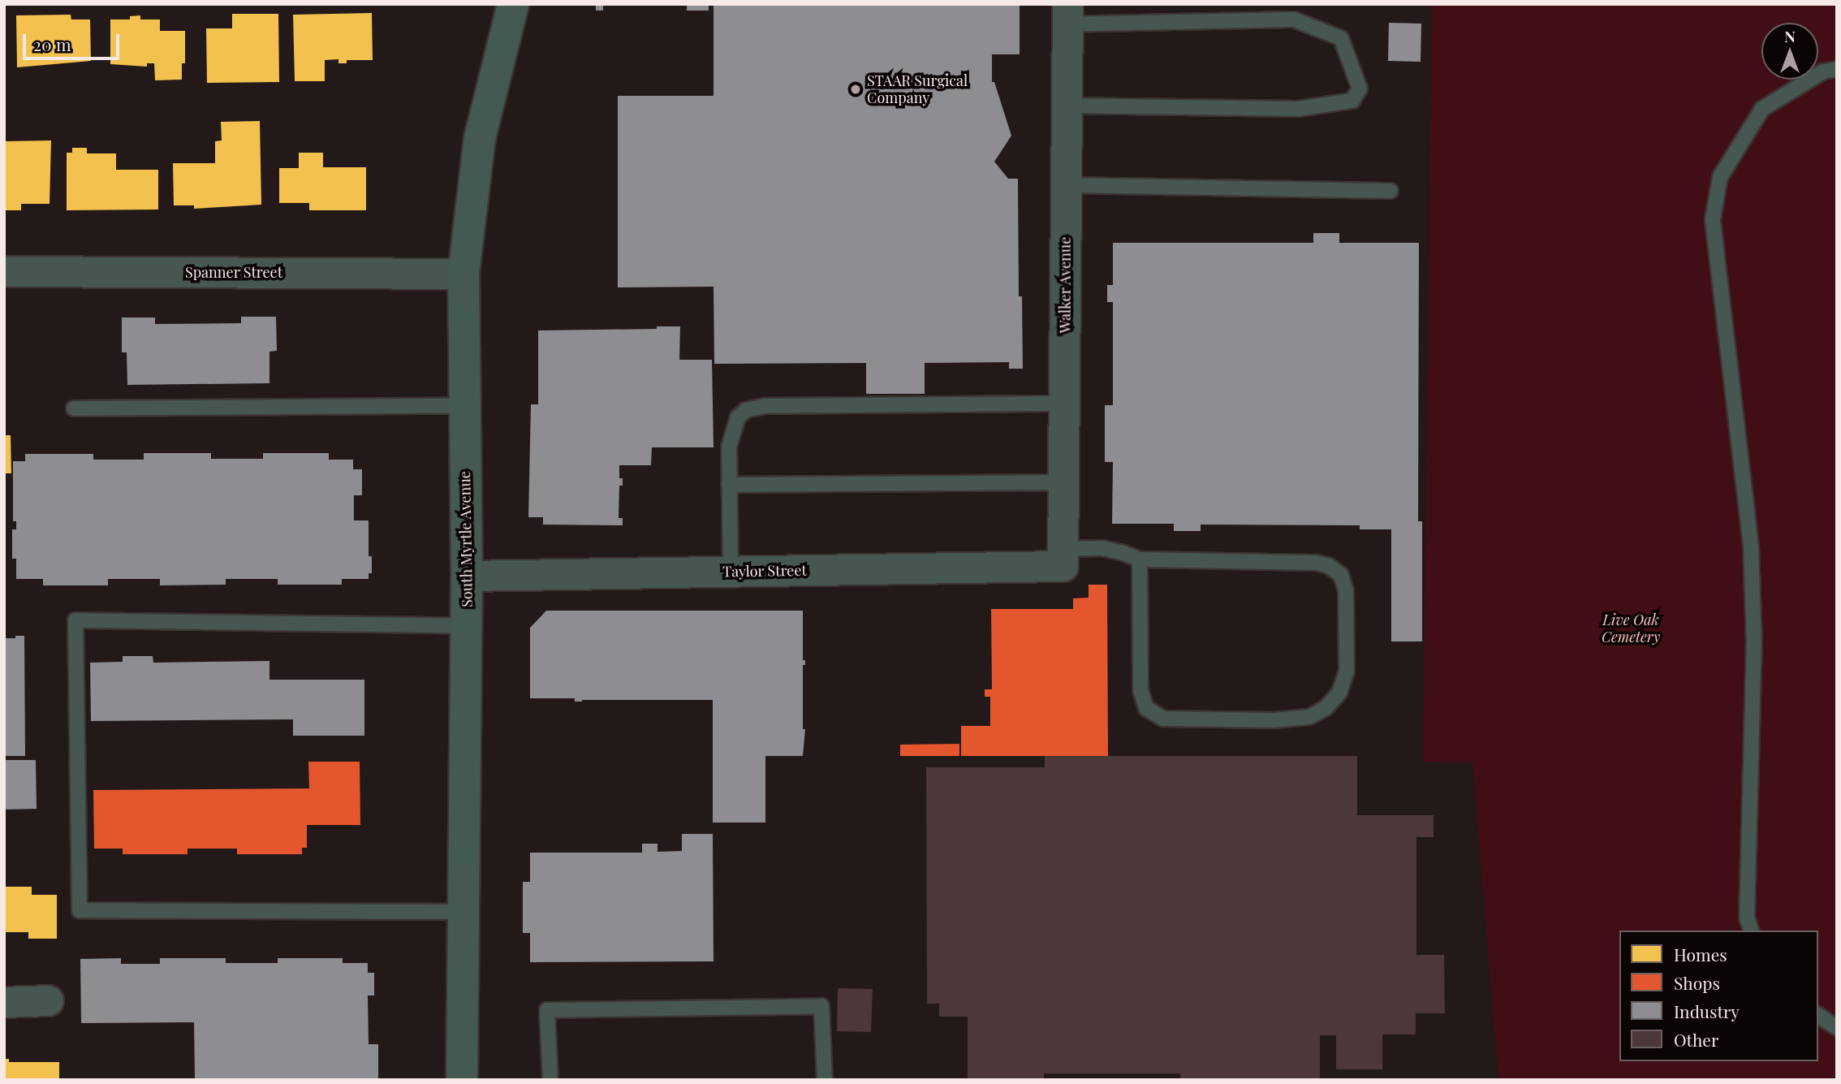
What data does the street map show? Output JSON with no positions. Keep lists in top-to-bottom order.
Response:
{
  "streets": {
    "main road": ["South Myrtle Avenue"],
    "street": ["Spanner Street", "Walker Avenue", "Taylor Street"]
  },
  "crossings": [
    ["Spanner Street", "South Myrtle Avenue"],
    ["Walker Avenue", "Taylor Street"],
    ["South Myrtle Avenue", "Taylor Street"]
  ],
  "parks": ["Live Oak Cemetery"],
  "places": ["STAAR Surgical Company"],
  "legend": [
    "Homes",
    "Shops",
    "Industry",
    "Other"
  ],
  "scale_bar": "20 m",
  "north": "top"
}
